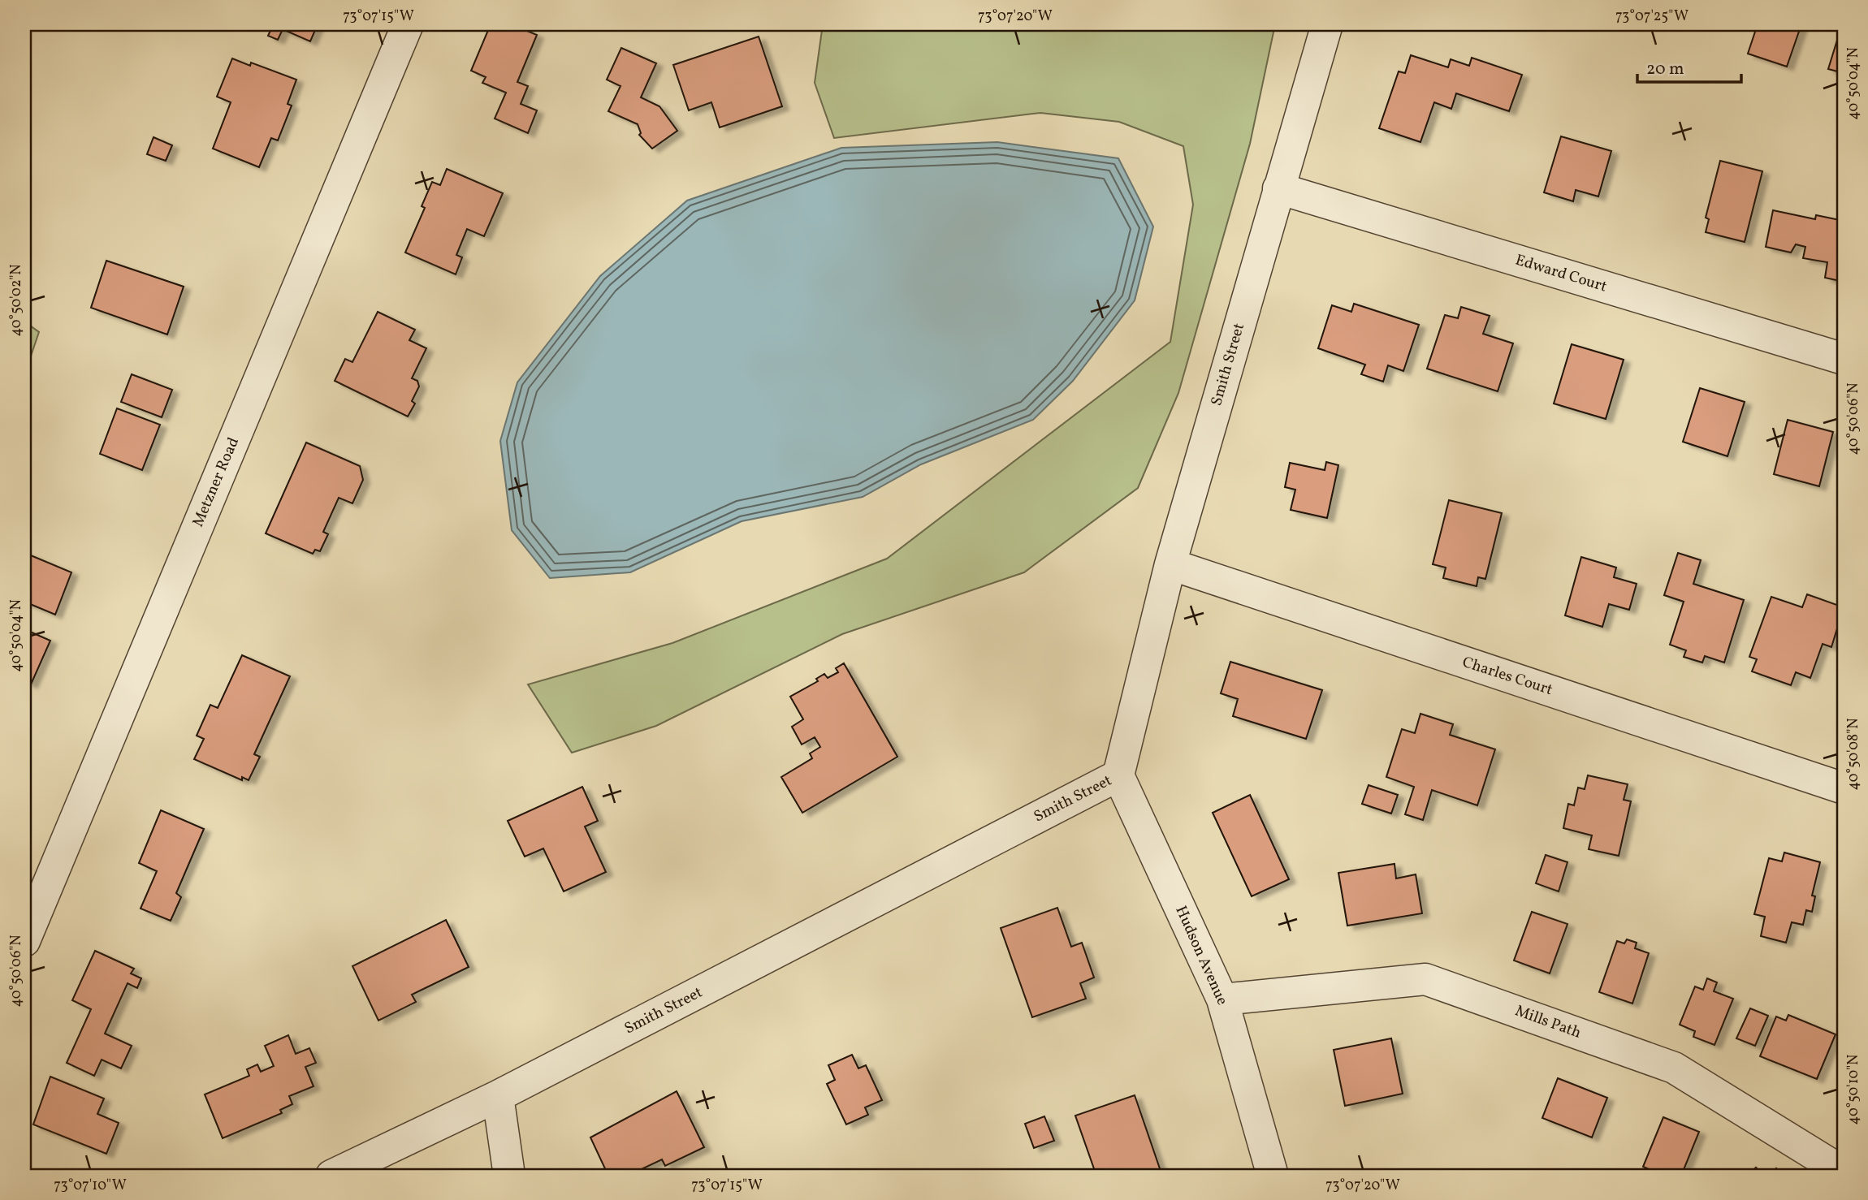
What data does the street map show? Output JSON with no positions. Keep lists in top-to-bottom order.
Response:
{
  "streets": {
    "street": [
      "Edward Court",
      "Smith Street",
      "Metzner Road",
      "Charles Court",
      "Hudson Avenue",
      "Mills Path"
    ]
  },
  "crossings": [
    ["Edward Court", "Smith Street"],
    ["Smith Street", "Charles Court"],
    ["Smith Street", "Hudson Avenue"],
    ["Hudson Avenue", "Mills Path"]
  ],
  "scale_bar": "20 m",
  "coordinates": [
    "73°07'15\"W",
    "73°07'20\"W",
    "73°07'25\"W",
    "40°50'04\"N",
    "40°50'02\"N",
    "40°50'06\"N",
    "40°50'08\"N",
    "40°50'10\"N",
    "73°07'10\"W"
  ]
}
